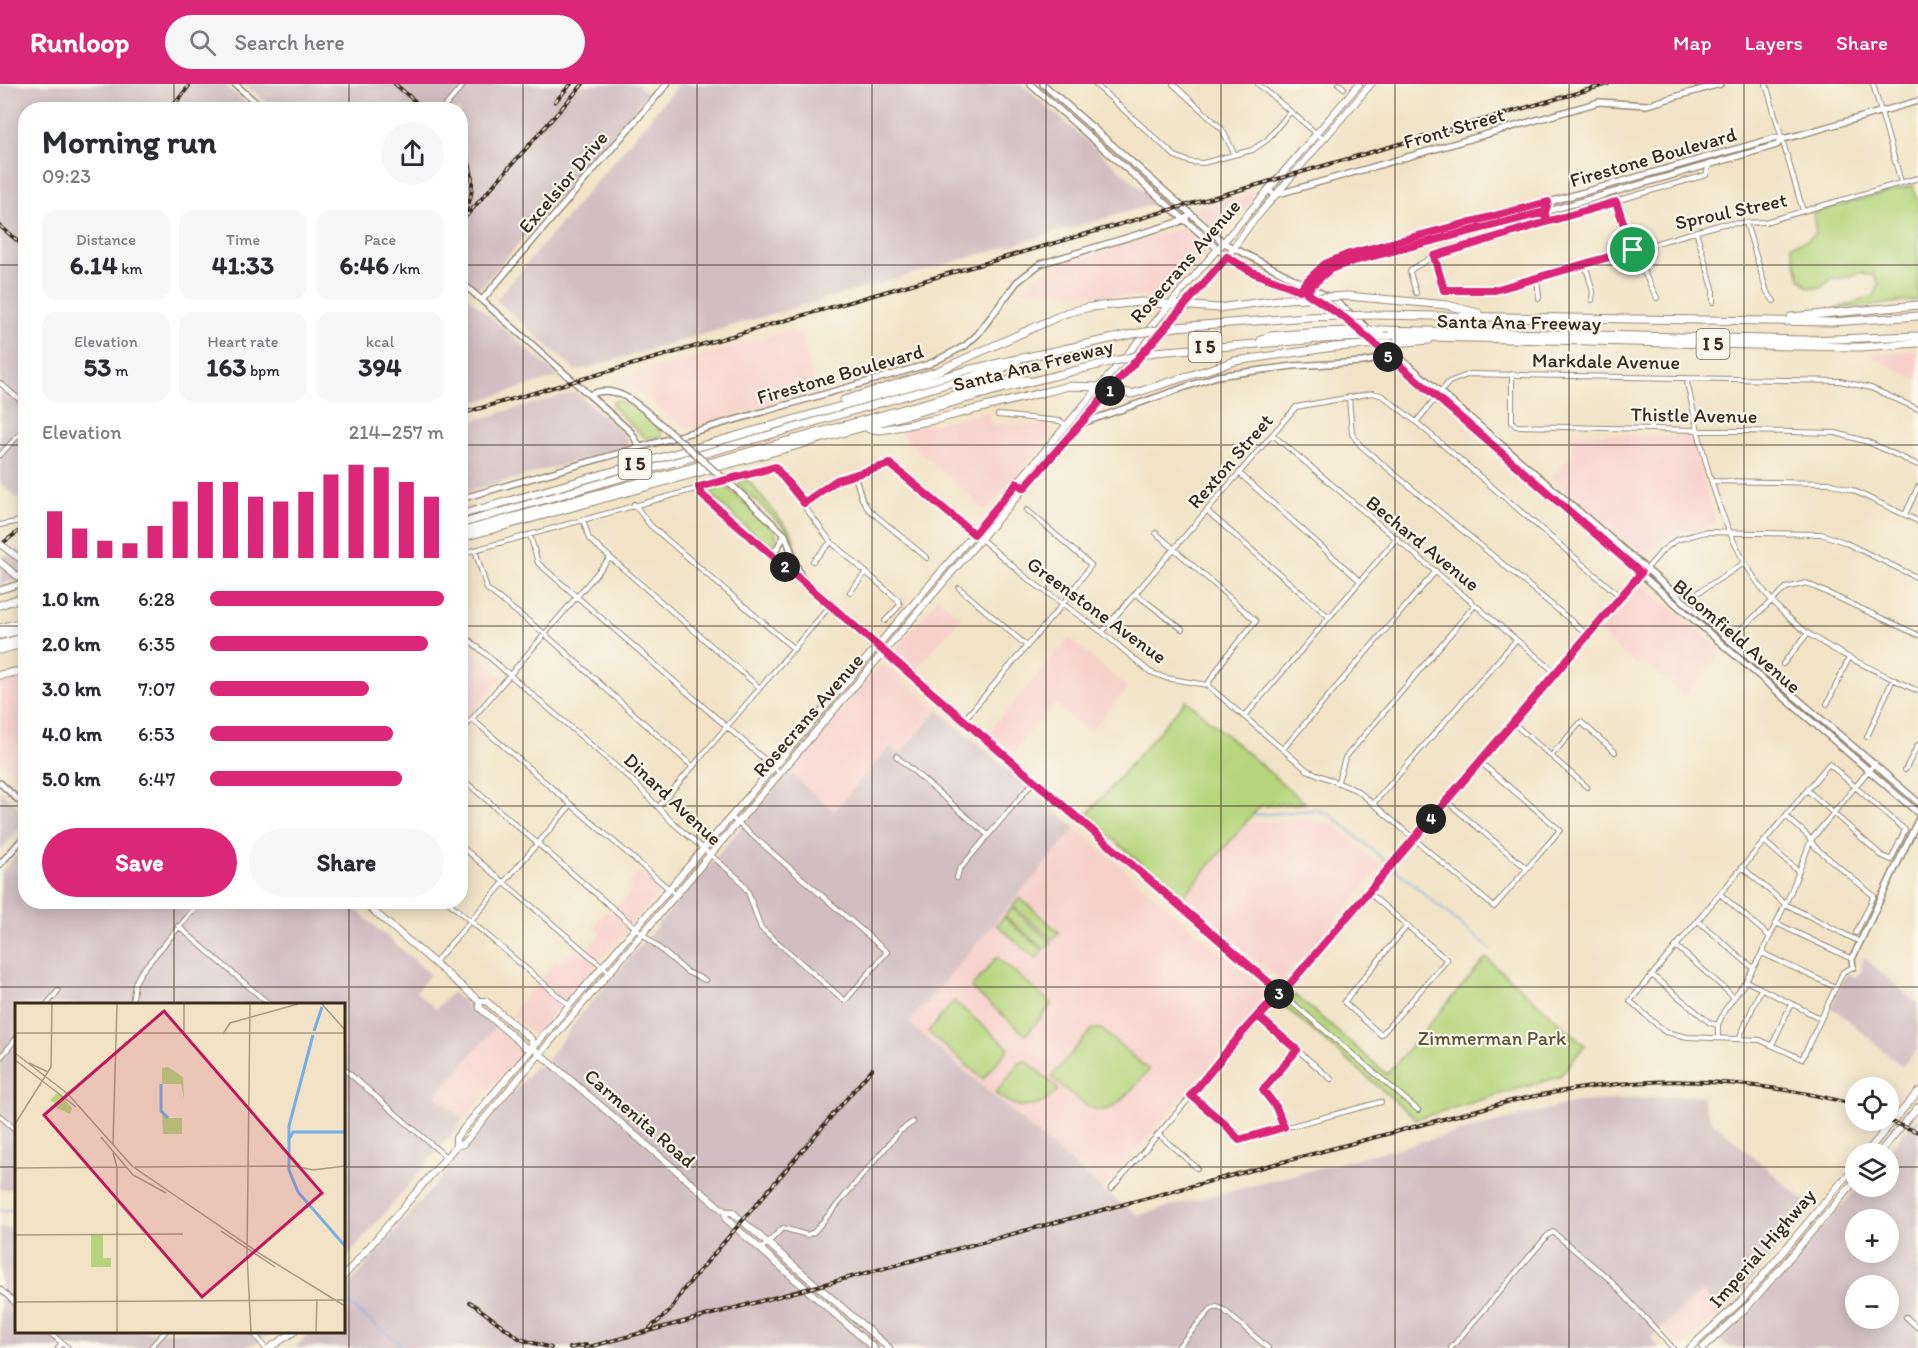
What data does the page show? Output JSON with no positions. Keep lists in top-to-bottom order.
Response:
{
  "streets": {
    "highway": ["Santa Ana Freeway", "I 5"],
    "main road": ["Rosecrans Avenue", "Carmenita Road", "Imperial Highway"],
    "street": [
      "Front Street",
      "Firestone Boulevard",
      "Excelsior Drive",
      "Sproul Street",
      "Markdale Avenue",
      "Thistle Avenue",
      "Rexton Street",
      "Bechard Avenue",
      "Greenstone Avenue",
      "Bloomfield Avenue",
      "Dinard Avenue"
    ]
  },
  "crossings": [
    ["Front Street", "Rosecrans Avenue"],
    ["Firestone Boulevard", "Bloomfield Avenue"],
    ["Rosecrans Avenue", "Greenstone Avenue"],
    ["Rosecrans Avenue", "Bloomfield Avenue"],
    ["Rosecrans Avenue", "Dinard Avenue"],
    ["Rosecrans Avenue", "Carmenita Road"],
    ["Markdale Avenue", "Thistle Avenue"],
    ["Markdale Avenue", "Rexton Street"],
    ["Markdale Avenue", "Bloomfield Avenue"],
    ["Rexton Street", "Bechard Avenue"],
    ["Rexton Street", "Greenstone Avenue"]
  ],
  "parks": ["Zimmerman Park"],
  "page": {
    "header": "Runloop",
    "search": "Search here",
    "nav": ["Map", "Layers", "Share"],
    "heading": ["Morning run", "09:23"],
    "stats": [
      ["Distance", "6.14 km"],
      ["Time", "41:33"],
      ["Pace", "6:46 /km"],
      ["Elevation", "53 m"],
      ["Heart rate", "163 bpm"],
      ["kcal", "394"]
    ],
    "pins": [
      "5",
      "1",
      "2",
      "4",
      "3"
    ],
    "chart": ["Elevation", "214–257 m"],
    "list": [
      {
        "name": "1.0 km",
        "note": "6:28"
      },
      {
        "name": "2.0 km",
        "note": "6:35"
      },
      {
        "name": "3.0 km",
        "note": "7:07"
      },
      {
        "name": "4.0 km",
        "note": "6:53"
      },
      {
        "name": "5.0 km",
        "note": "6:47"
      }
    ],
    "buttons": ["Save", "Share"],
    "map_buttons": ["+", "−"]
  }
}
